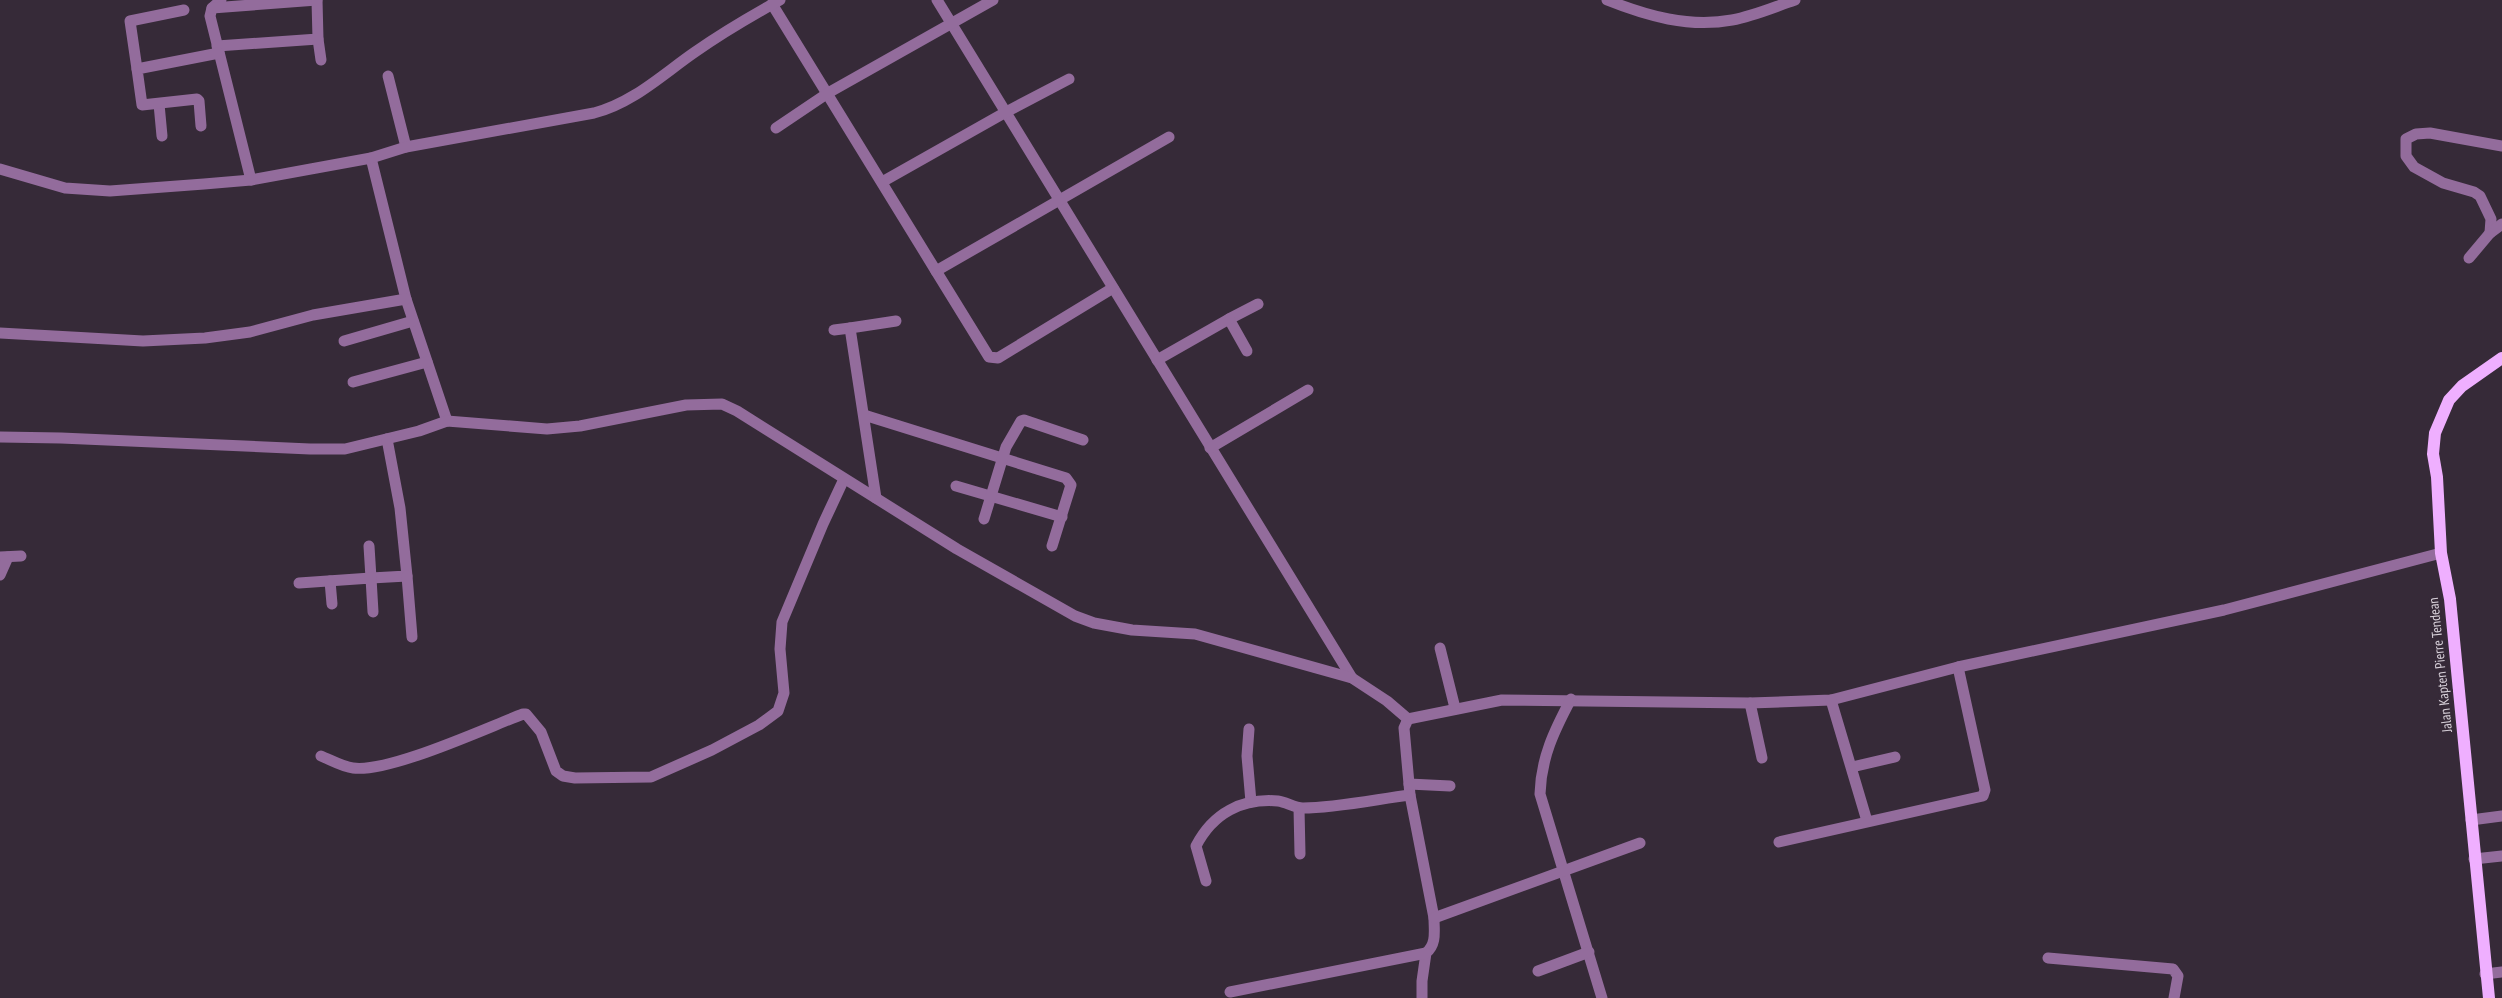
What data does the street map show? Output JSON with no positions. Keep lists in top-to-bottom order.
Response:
{
  "streets": {
    "main road": ["Jalan Kapten Pierre Tendean"]
  }
}
